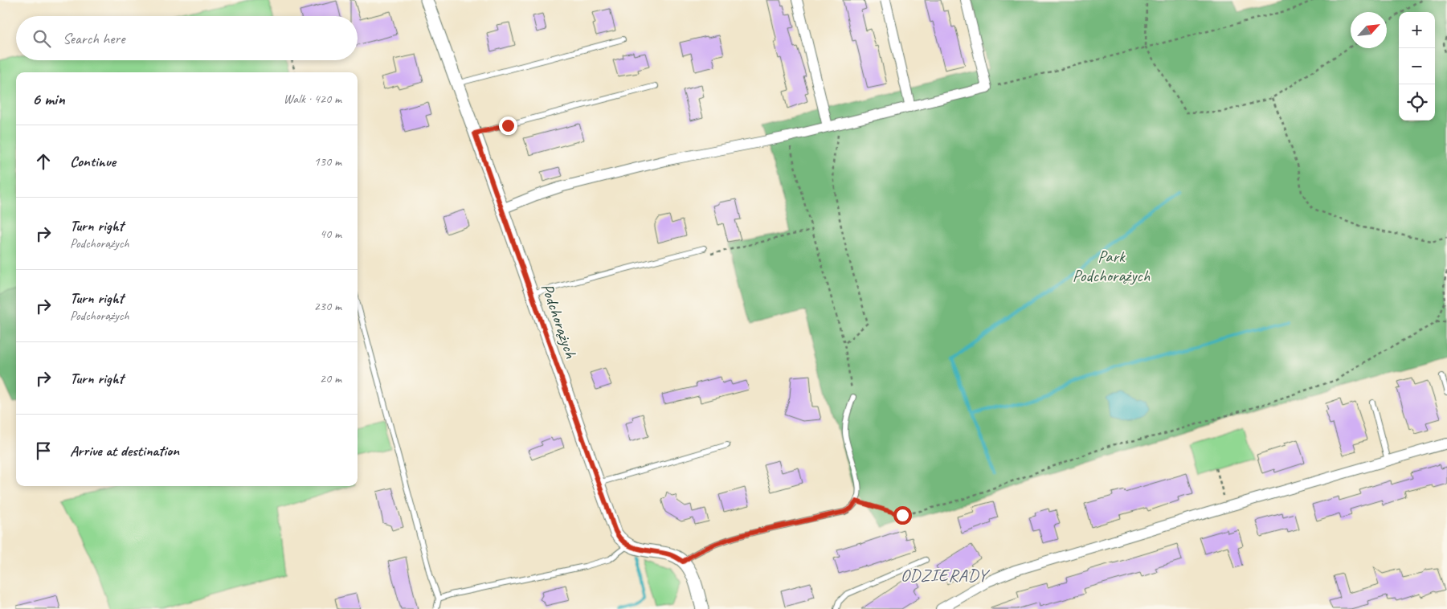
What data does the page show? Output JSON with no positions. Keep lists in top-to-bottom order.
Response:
{
  "streets": {
    "street": ["Podchorążych"]
  },
  "districts": ["ODZIERADY"],
  "parks": ["Park Podchorążych"],
  "north": "top right",
  "page": {
    "map_buttons": ["+", "−"],
    "search": "Search here",
    "heading": ["6 min", "Walk · 420 m"],
    "list": [
      ["Continue", "130 m"],
      ["Turn right", "Podchorążych", "40 m"],
      ["Turn right", "Podchorążych", "230 m"],
      ["Turn right", "20 m"],
      "Arrive at destination"
    ]
  }
}
